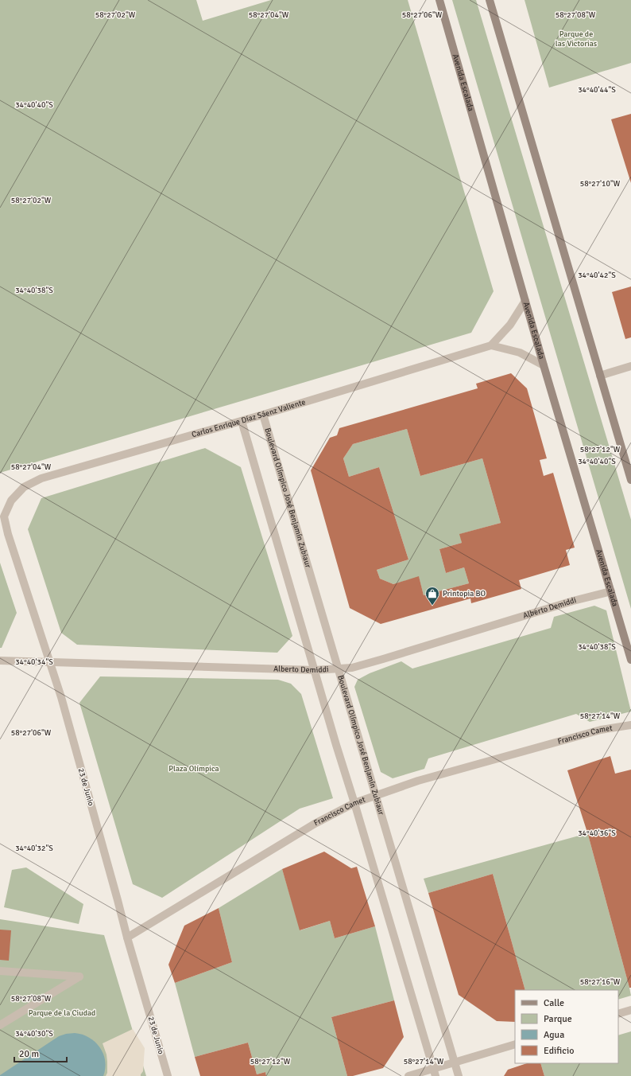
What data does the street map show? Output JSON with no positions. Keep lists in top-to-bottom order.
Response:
{
  "streets": {
    "main road": ["Avenida Escalada"],
    "street": [
      "Carlos Enrique Díaz Sáenz Valiente",
      "Boulevard Olímpico José Benjamín Zubiaur",
      "Alberto Demiddi",
      "Francisco Camet",
      "23 de Junio"
    ]
  },
  "crossings": [
    ["Avenida Escalada", "Alberto Demiddi"],
    ["Carlos Enrique Díaz Sáenz Valiente", "Boulevard Olímpico José Benjamín Zubiaur"],
    ["Carlos Enrique Díaz Sáenz Valiente", "23 de Junio"],
    ["Boulevard Olímpico José Benjamín Zubiaur", "Alberto Demiddi"],
    ["Boulevard Olímpico José Benjamín Zubiaur", "Francisco Camet"],
    ["Alberto Demiddi", "23 de Junio"],
    ["Francisco Camet", "23 de Junio"]
  ],
  "parks": ["Parque de las Victorias", "Plaza Olímpica", "Parque de la Ciudad"],
  "places": {
    "shop": ["Printopia BO"]
  },
  "legend": [
    "Calle",
    "Parque",
    "Agua",
    "Edificio"
  ],
  "scale_bar": "20 m",
  "coordinates": [
    "58°27'02\"W",
    "58°27'04\"W",
    "58°27'06\"W",
    "58°27'08\"W",
    "34°40'44\"S",
    "34°40'40\"S",
    "58°27'10\"W",
    "34°40'42\"S",
    "34°40'38\"S",
    "58°27'12\"W",
    "34°40'34\"S",
    "58°27'14\"W",
    "34°40'36\"S",
    "34°40'32\"S",
    "58°27'16\"W",
    "34°40'30\"S"
  ]
}
